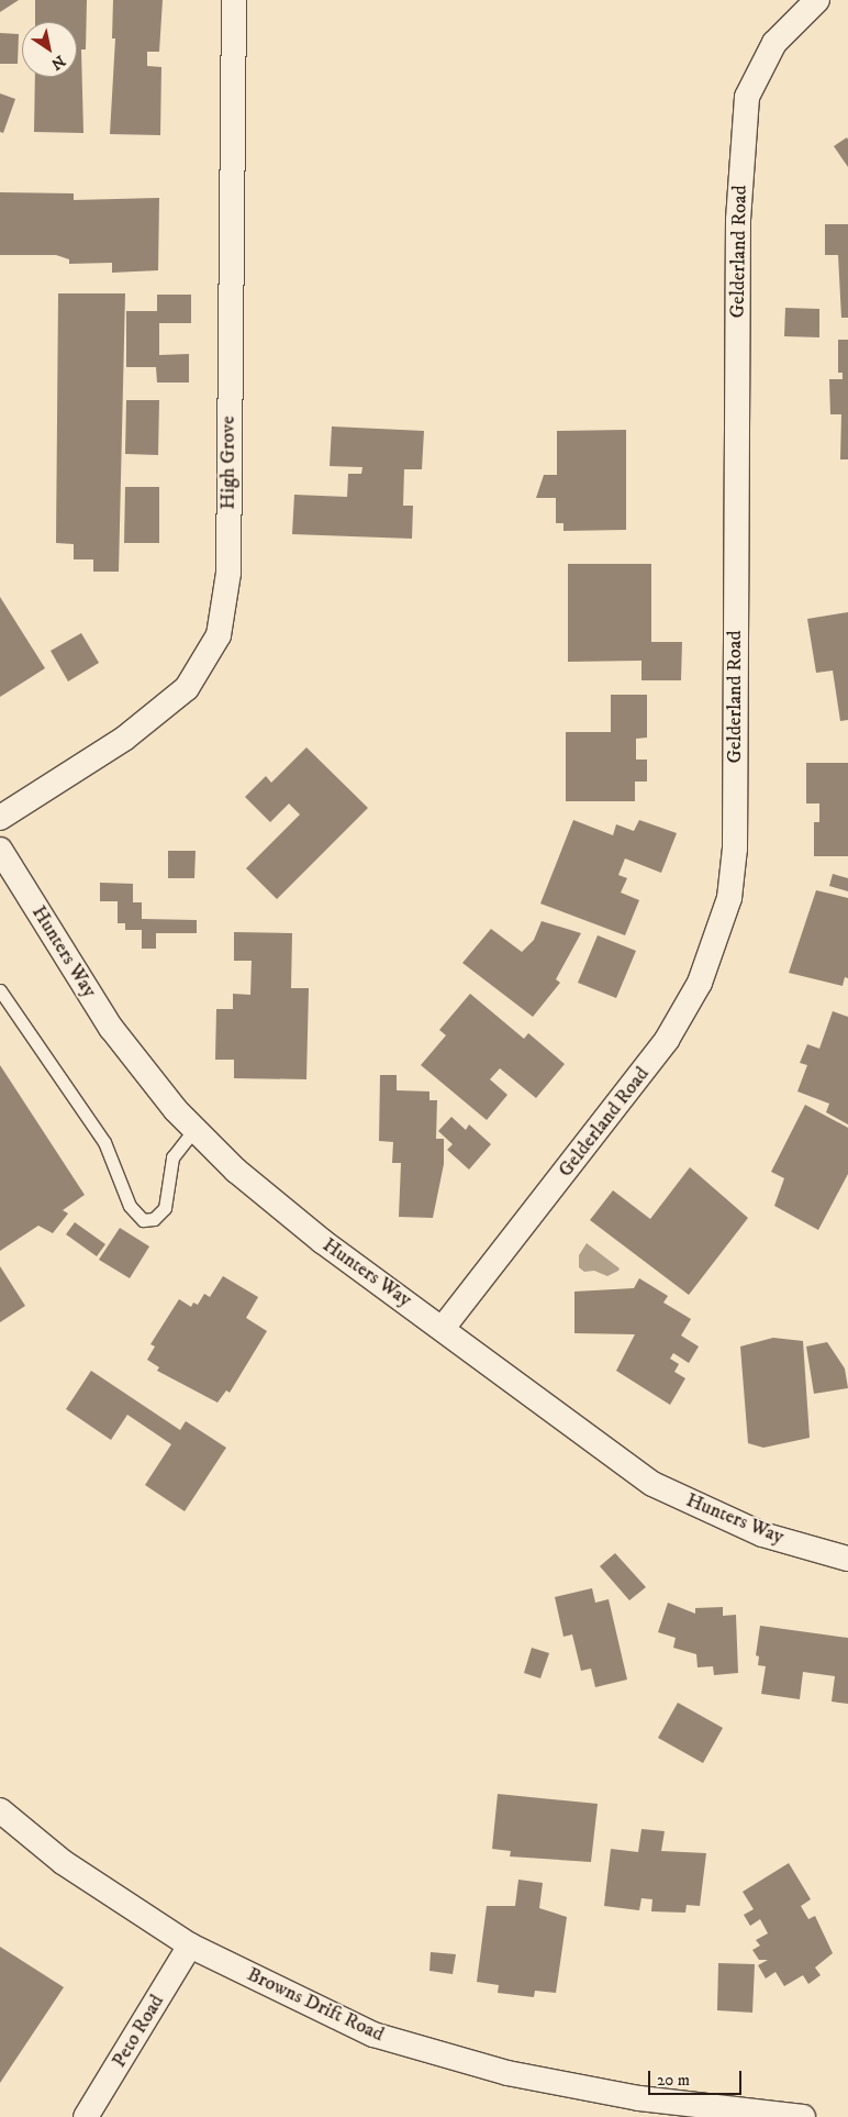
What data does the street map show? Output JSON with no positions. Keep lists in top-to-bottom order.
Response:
{
  "streets": {
    "street": [
      "Gelderland Road",
      "High Grove",
      "Hunters Way",
      "Browns Drift Road",
      "Peto Road"
    ]
  },
  "crossings": [
    ["Gelderland Road", "Hunters Way"],
    ["Browns Drift Road", "Peto Road"]
  ],
  "scale_bar": "20 m",
  "north": "bottom right"
}
